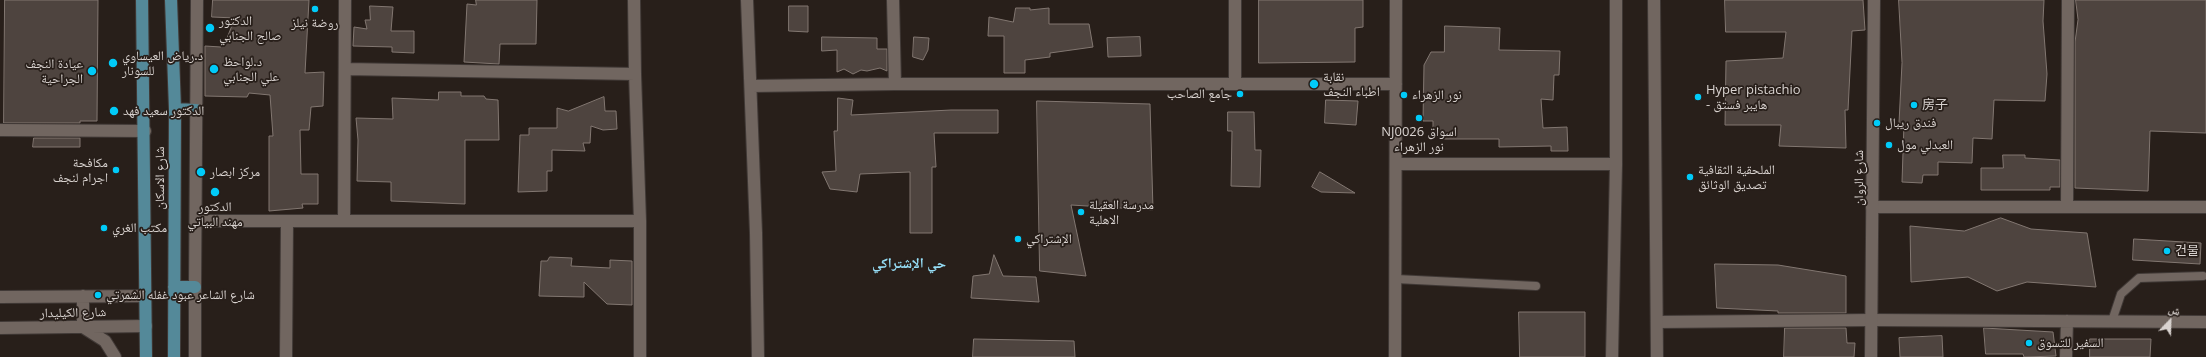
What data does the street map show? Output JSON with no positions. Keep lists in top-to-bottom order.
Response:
{
  "streets": {
    "main road": ["شارع الاسكان"],
    "street": ["شارع الروان", "شارع الكيليدار"]
  },
  "crossings": [
    ["شارع الاسكان", "شارع الكيليدار"]
  ],
  "districts": ["حي الإشتراكي"],
  "places": [
    "روضة نيلز",
    "الدكتور صالح الجنابي",
    "د.رياض العيساوي للسونار",
    "د.لواحظ علي الجنابي",
    "عيادة النجف الجراحية",
    "نقابة اطباء النجف",
    "جامع الصاحب",
    "نور الزهراء",
    "Hyper pistachio - هايبر فستق",
    "房子",
    "الدكتور سعيد فهد",
    "NJ0026 اسواق نور الزهراء",
    "فندق ريبال",
    "العبدلي مول",
    "مکافحة اجرام لنجف",
    "مركز ابصار",
    "الملحقية الثقافية تصديق الوثائق",
    "الدكتور مهند البياتي",
    "مدرسة العقيلة الاهلية",
    "مكتب الغري",
    "الإشتراكي",
    "건물",
    "شارع الشاعر عبود غفله الشمرتي",
    "السفير للتسوق"
  ],
  "north": "top right"
}
